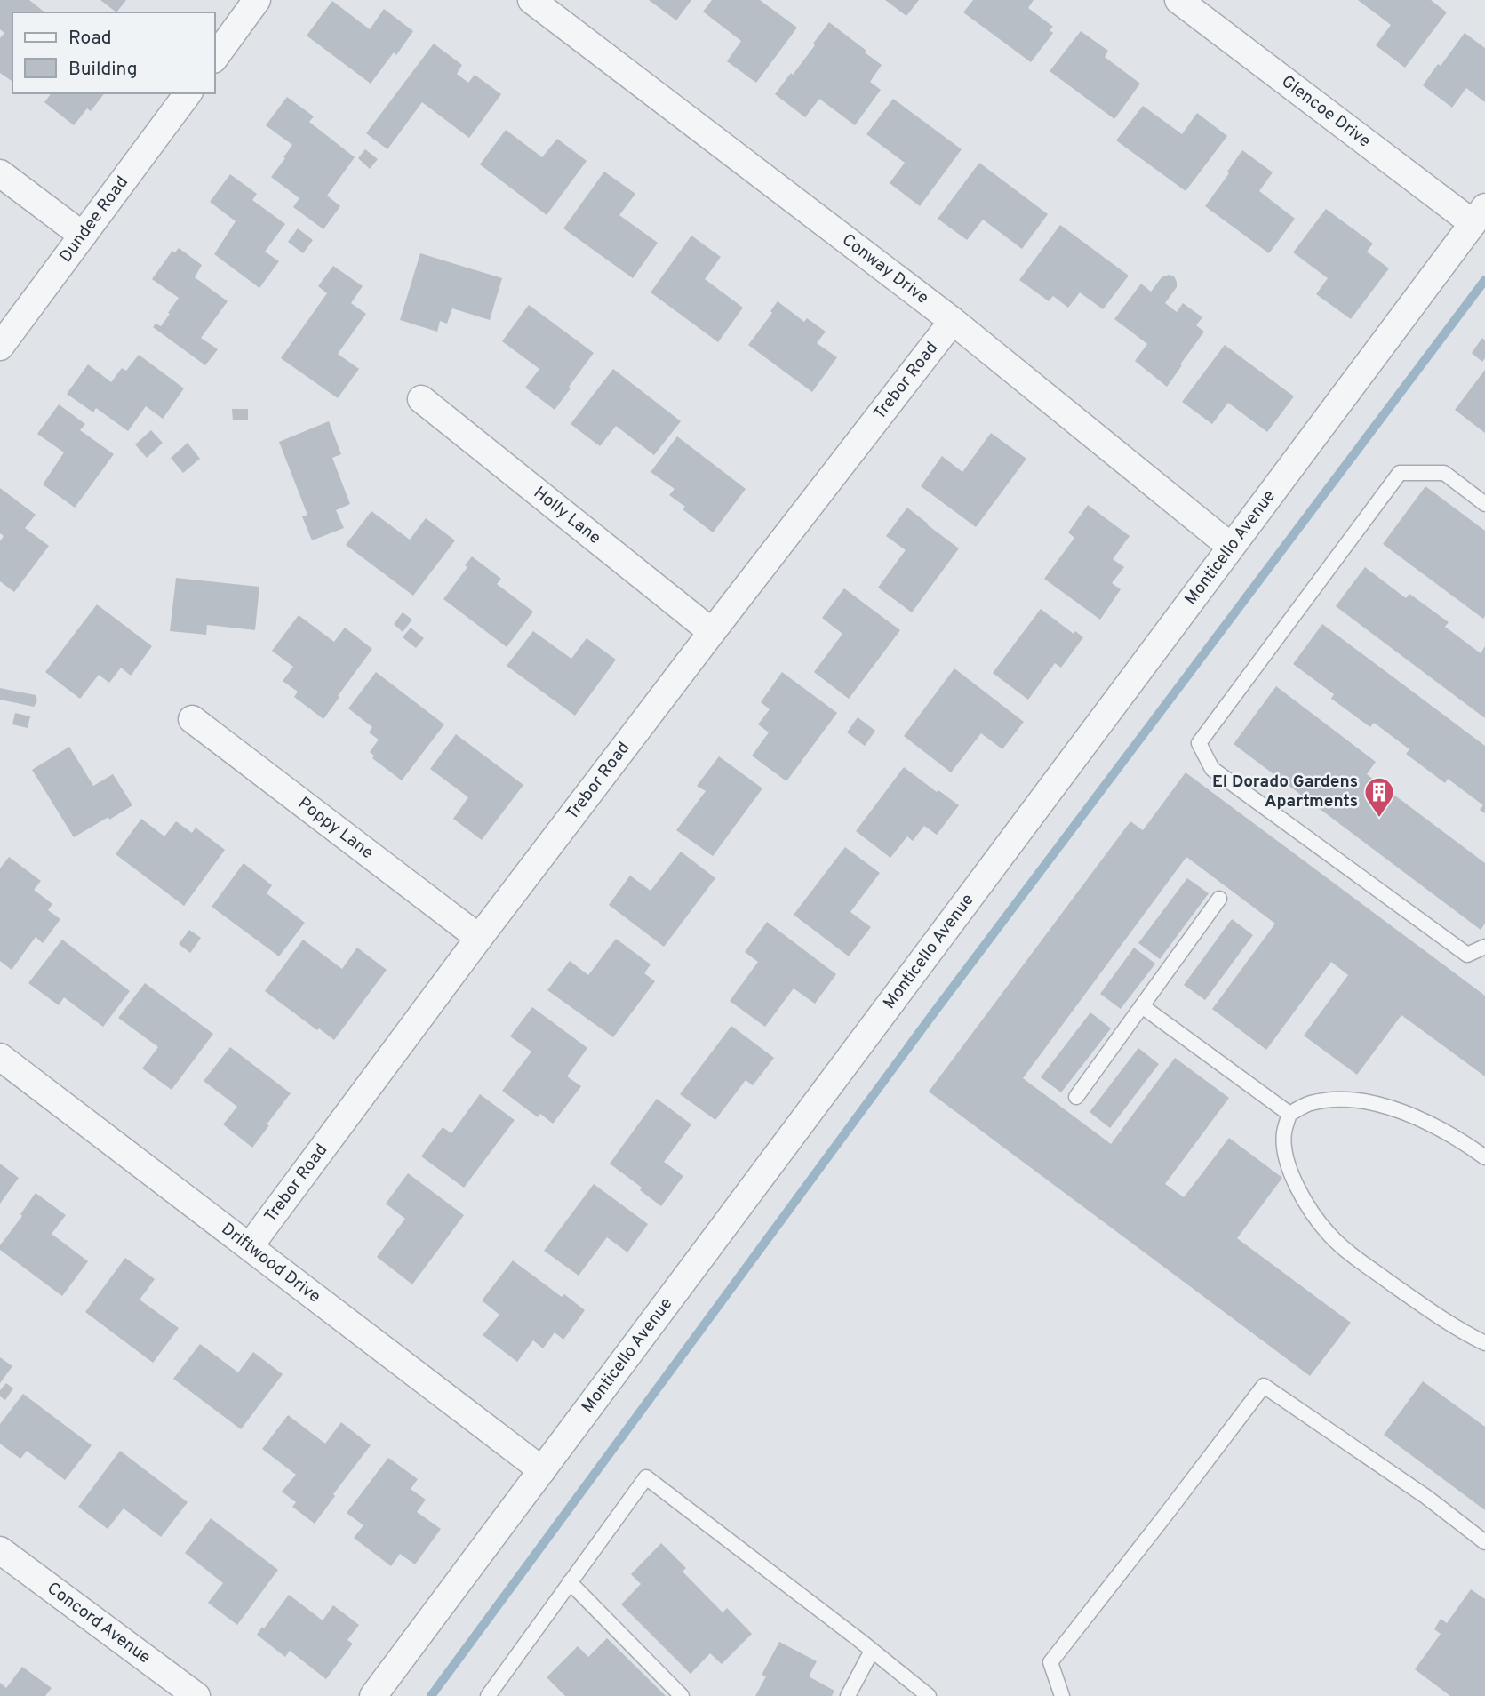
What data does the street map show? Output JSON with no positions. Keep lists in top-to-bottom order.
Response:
{
  "streets": {
    "street": [
      "Glencoe Drive",
      "Dundee Road",
      "Conway Drive",
      "Trebor Road",
      "Holly Lane",
      "Monticello Avenue",
      "Poppy Lane",
      "Driftwood Drive",
      "Concord Avenue"
    ]
  },
  "crossings": [
    ["Glencoe Drive", "Monticello Avenue"],
    ["Conway Drive", "Trebor Road"],
    ["Conway Drive", "Monticello Avenue"],
    ["Trebor Road", "Holly Lane"],
    ["Trebor Road", "Poppy Lane"],
    ["Trebor Road", "Driftwood Drive"],
    ["Monticello Avenue", "Driftwood Drive"]
  ],
  "places": {
    "building": ["El Dorado Gardens Apartments"]
  },
  "legend": ["Road", "Building"]
}
